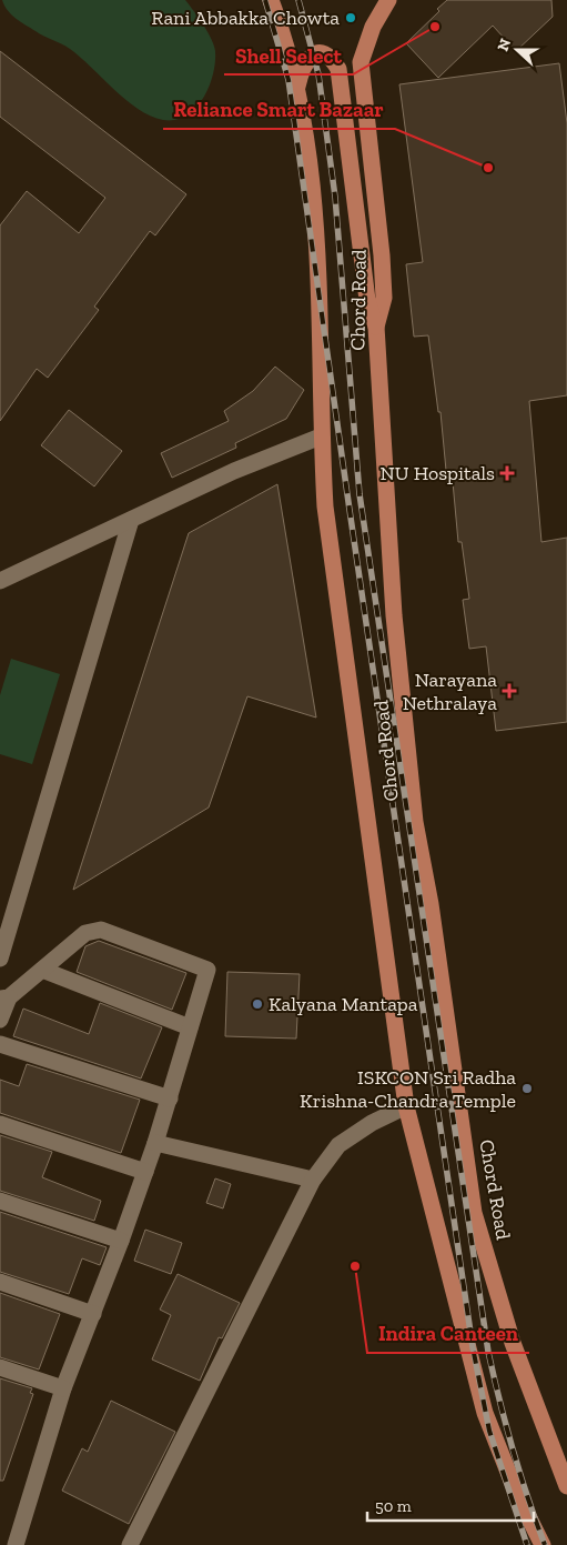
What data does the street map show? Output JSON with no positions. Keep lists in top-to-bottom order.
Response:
{
  "streets": {
    "main road": ["Chord Road"]
  },
  "places": {
    "other": [
      "Rani Abbakka Chowta",
      "Shell Select",
      "Reliance Smart Bazaar",
      "Kalyana Mantapa",
      "ISKCON Sri Radha Krishna-Chandra Temple",
      "Indira Canteen"
    ],
    "health": ["NU Hospitals", "Narayana Nethralaya"]
  },
  "scale_bar": "50 m",
  "north": "left"
}
